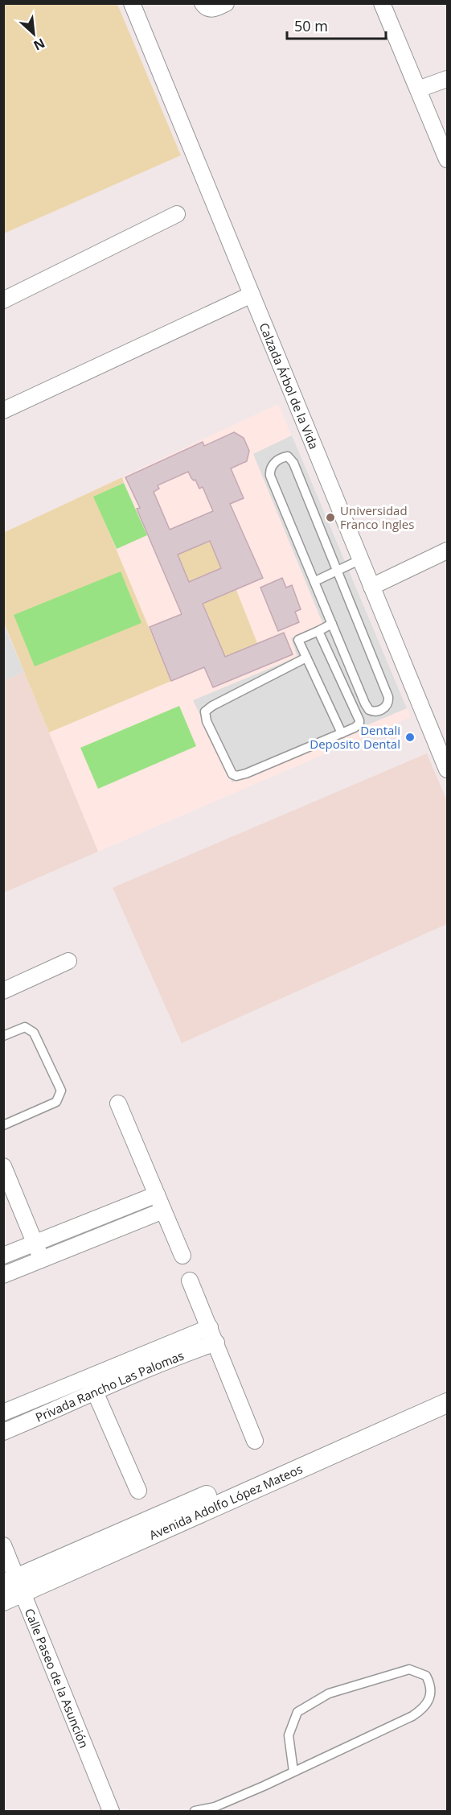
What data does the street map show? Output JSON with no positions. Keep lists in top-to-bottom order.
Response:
{
  "streets": {
    "street": [
      "Calzada Árbol de la Vida",
      "Privada Rancho Las Palomas",
      "Avenida Adolfo López Mateos",
      "Calle Paseo de la Asunción"
    ]
  },
  "crossings": [
    ["Avenida Adolfo López Mateos", "Calle Paseo de la Asunción"]
  ],
  "places": ["Universidad Franco Ingles", "Dentali Deposito Dental"],
  "scale_bar": "50 m",
  "north": "bottom right"
}
